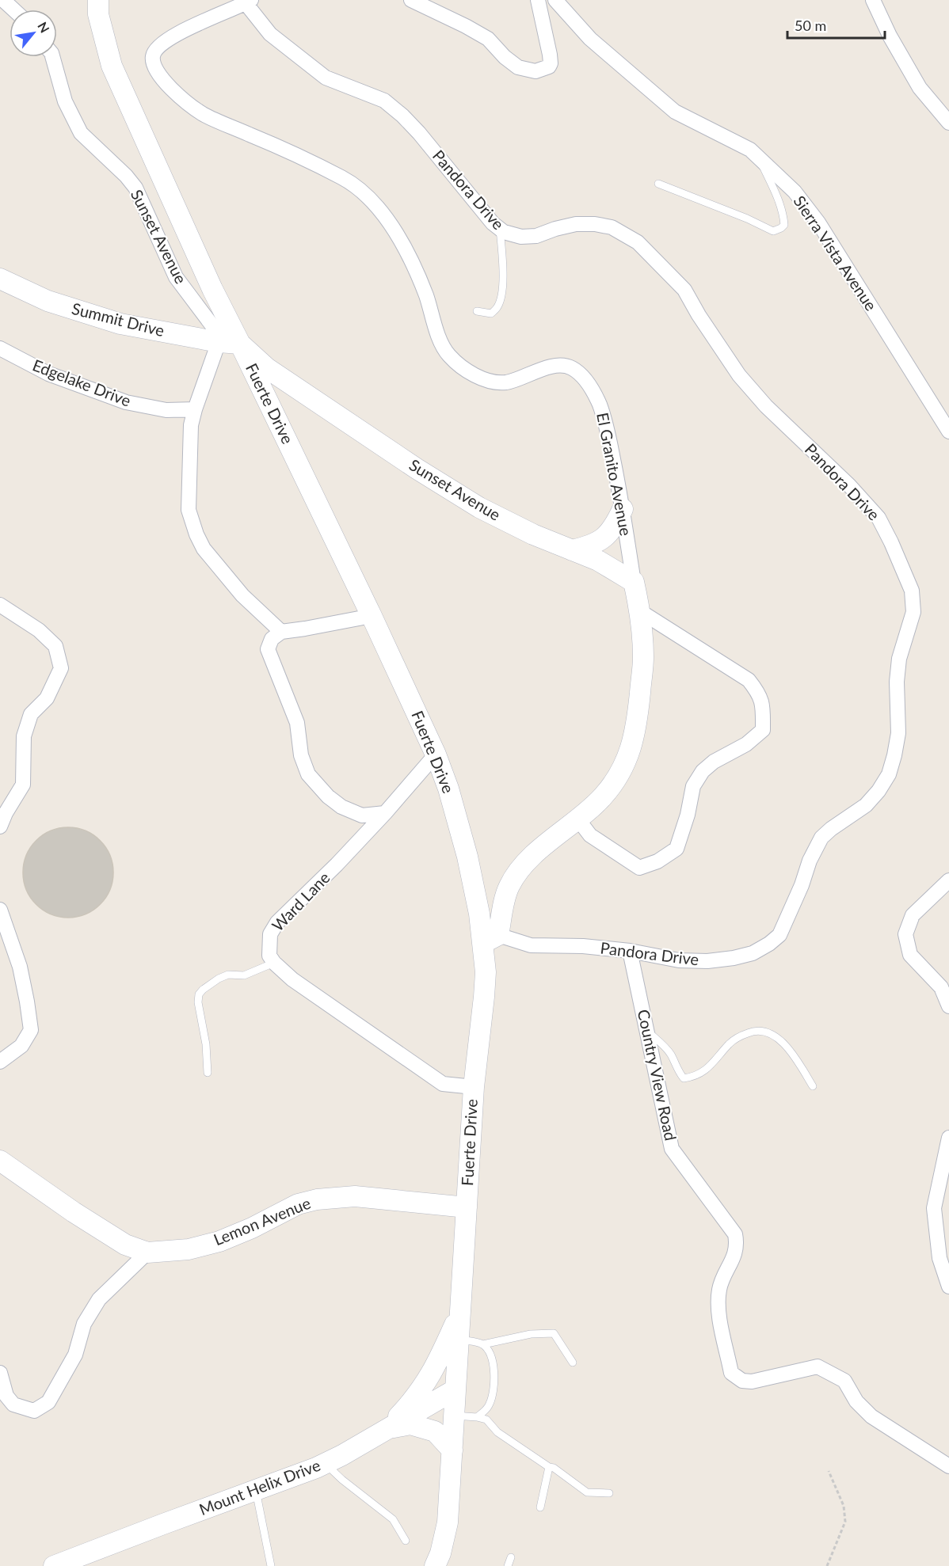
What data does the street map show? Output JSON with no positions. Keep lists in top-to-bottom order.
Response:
{
  "streets": {
    "main road": [
      "Sunset Avenue",
      "Summit Drive",
      "Fuerte Drive",
      "Lemon Avenue",
      "Mount Helix Drive"
    ],
    "street": [
      "Pandora Drive",
      "Sierra Vista Avenue",
      "Edgelake Drive",
      "El Granito Avenue",
      "Ward Lane",
      "Country View Road"
    ]
  },
  "crossings": [
    ["Pandora Drive", "Fuerte Drive"],
    ["Pandora Drive", "El Granito Avenue"],
    ["Pandora Drive", "Country View Road"],
    ["Sunset Avenue", "Summit Drive"],
    ["Sunset Avenue", "Fuerte Drive"],
    ["Sunset Avenue", "El Granito Avenue"],
    ["Summit Drive", "Fuerte Drive"],
    ["Fuerte Drive", "Ward Lane"],
    ["Fuerte Drive", "Lemon Avenue"],
    ["Fuerte Drive", "Mount Helix Drive"]
  ],
  "scale_bar": "50 m",
  "north": "top right"
}
